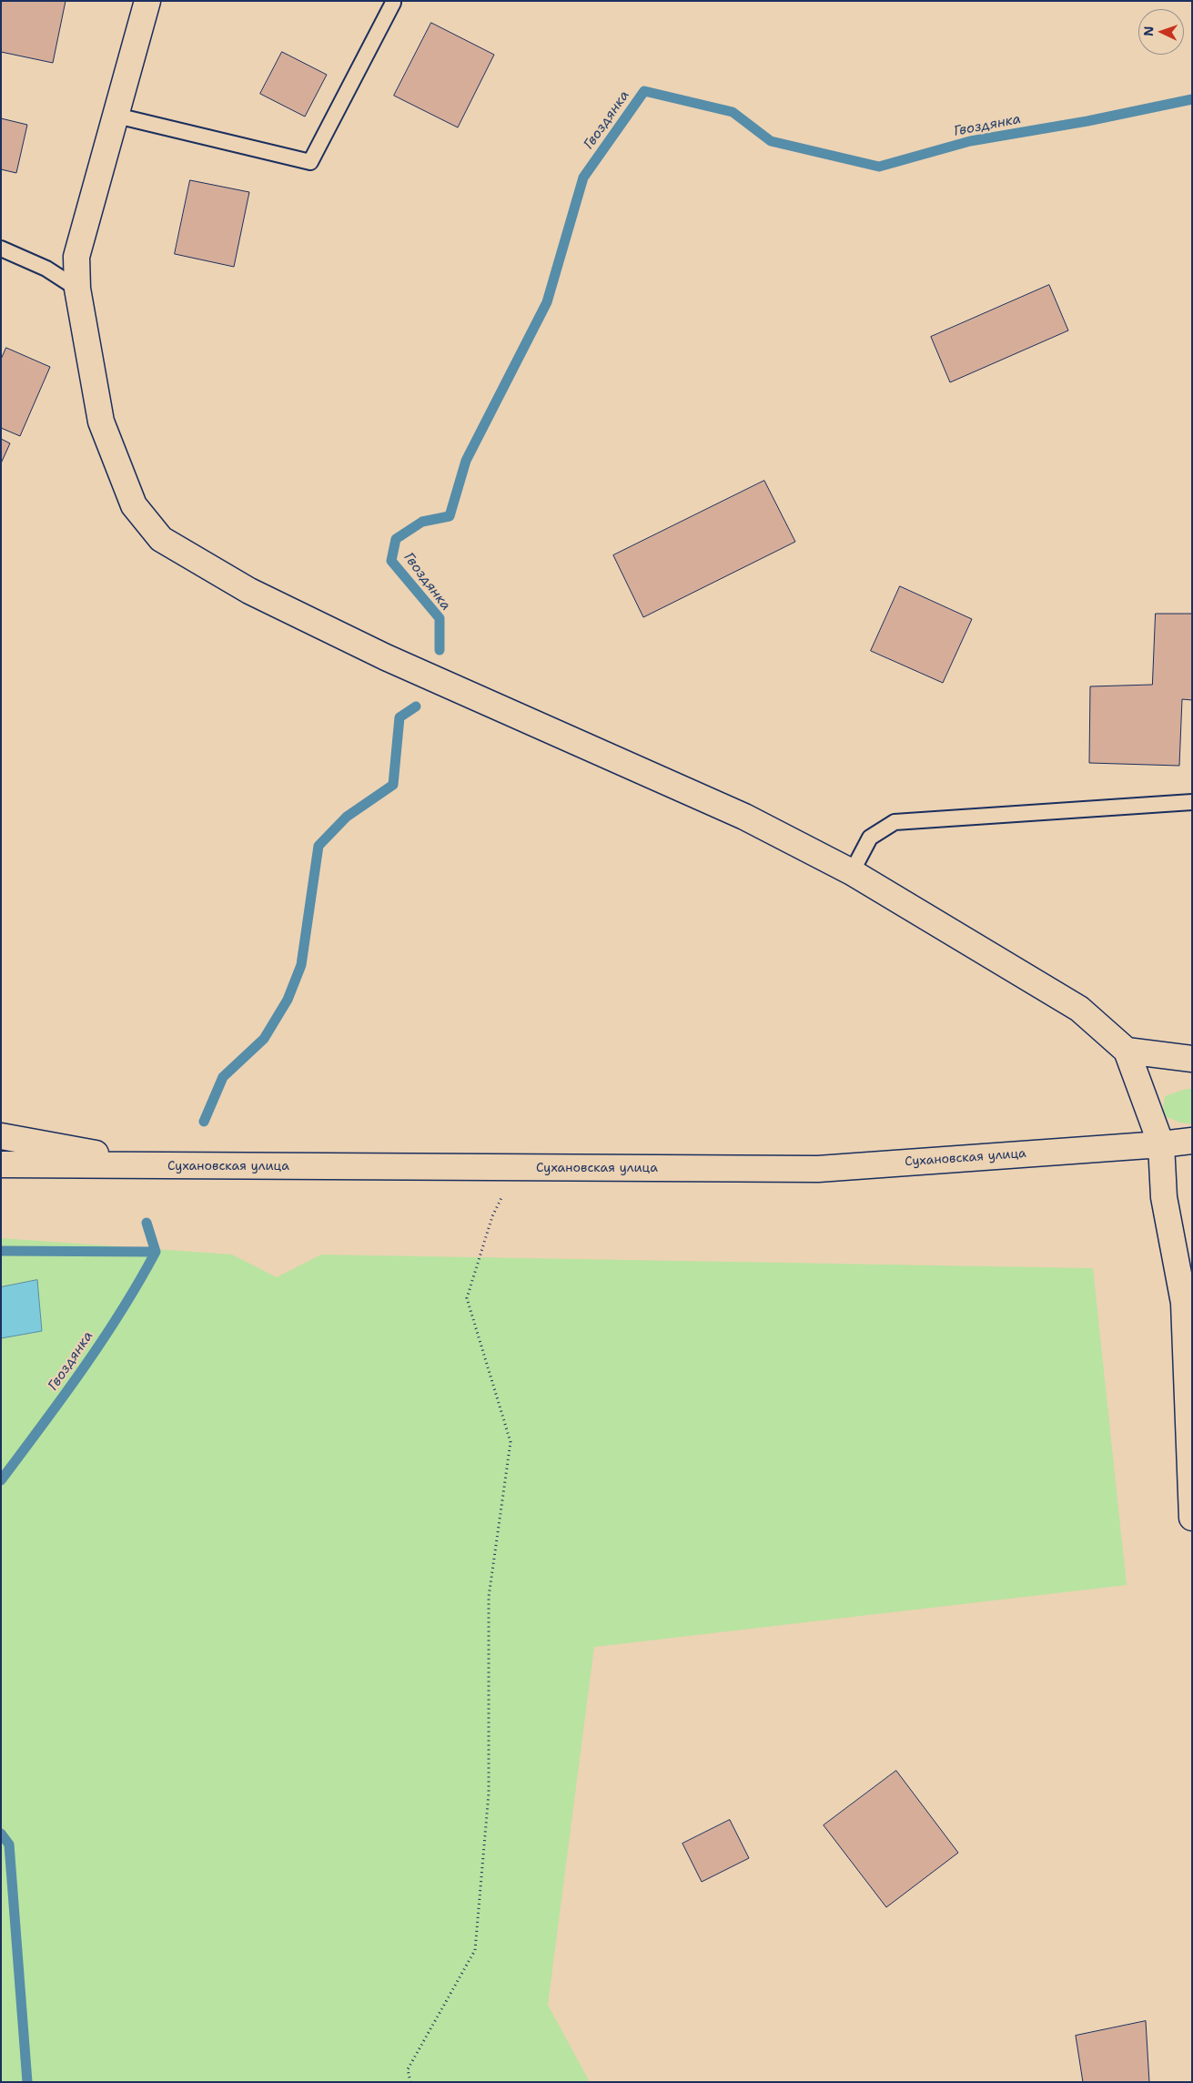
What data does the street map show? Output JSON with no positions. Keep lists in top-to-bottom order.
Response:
{
  "streets": {
    "street": ["Сухановская улица"]
  },
  "water": ["Гвоздянка"],
  "north": "left"
}
